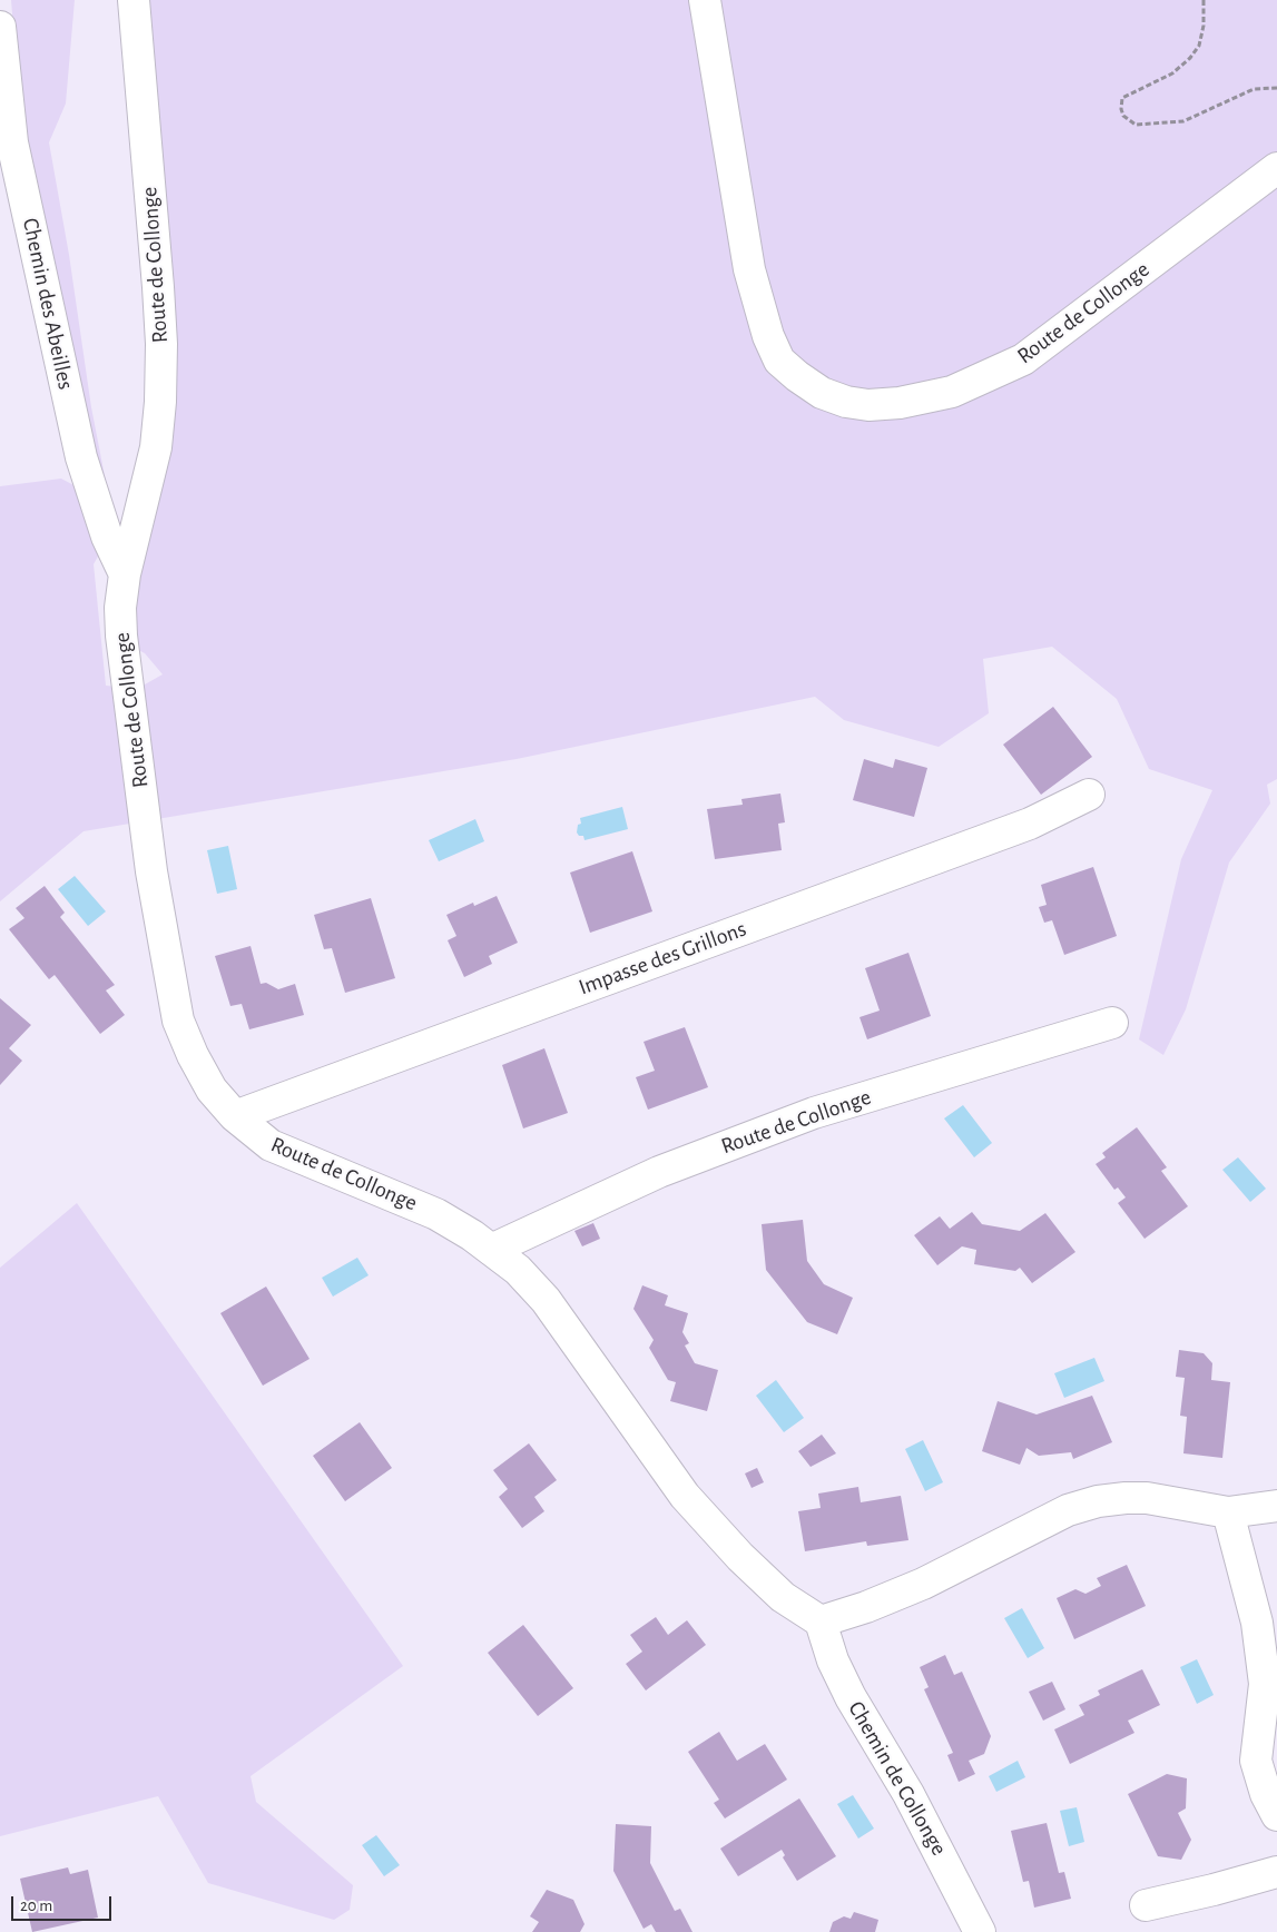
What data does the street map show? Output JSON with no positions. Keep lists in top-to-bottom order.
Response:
{
  "streets": {
    "street": [
      "Route de Collonge",
      "Chemin des Abeilles",
      "Impasse des Grillons",
      "Chemin de Collonge"
    ]
  },
  "crossings": [
    ["Route de Collonge", "Chemin des Abeilles"],
    ["Route de Collonge", "Impasse des Grillons"],
    ["Route de Collonge", "Chemin de Collonge"]
  ],
  "scale_bar": "20 m"
}
